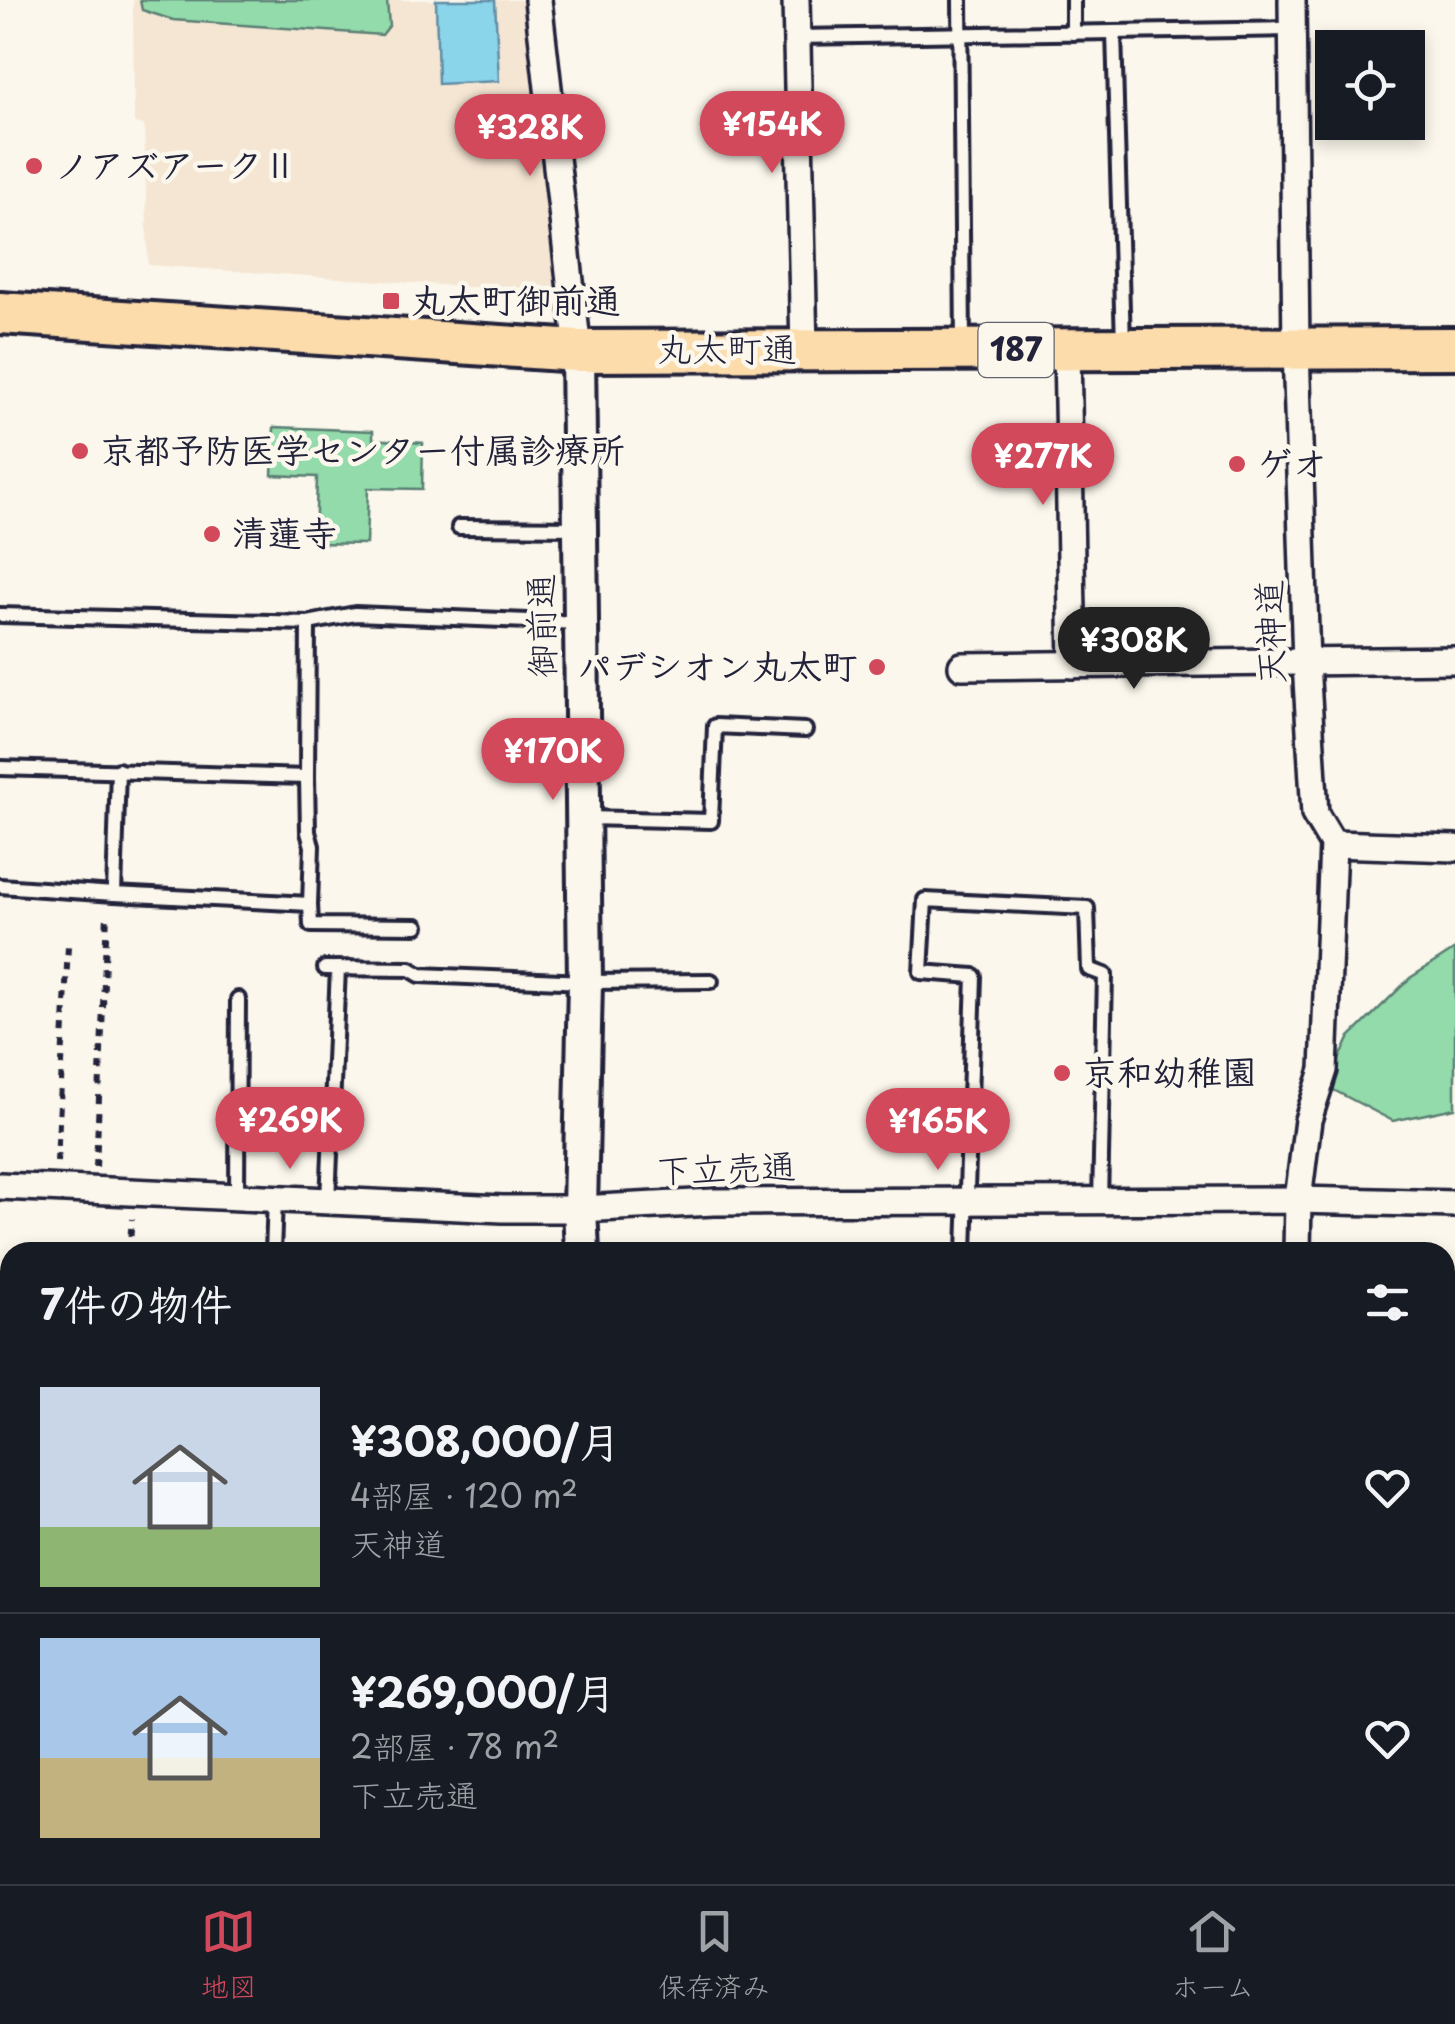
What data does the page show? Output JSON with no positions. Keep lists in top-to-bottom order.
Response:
{
  "streets": {
    "main road": ["丸太町通", "187"],
    "street": ["御前通", "天神道", "下立売通"]
  },
  "crossings": [
    ["丸太町通", "御前通"],
    ["丸太町通", "天神道"],
    ["御前通", "下立売通"],
    ["天神道", "下立売通"]
  ],
  "places": {
    "other": [
      "ノアズアークⅡ",
      "京都予防医学センター付属診療所",
      "ゲオ",
      "清蓮寺",
      "パデシオン丸太町",
      "京和幼稚園"
    ],
    "transit": ["丸太町御前通"]
  },
  "page": {
    "price": [
      "¥154K",
      "¥328K",
      "¥277K",
      "¥308K",
      "¥170K",
      "¥269K",
      "¥165K"
    ],
    "heading": "7件の物件",
    "list": [
      {
        "name": "¥308,000/月",
        "note": "4部屋 · 120 m² · 天神道"
      },
      {
        "name": "¥269,000/月",
        "note": "2部屋 · 78 m² · 下立売通"
      }
    ],
    "tabs": ["地図", "保存済み", "ホーム"]
  }
}
